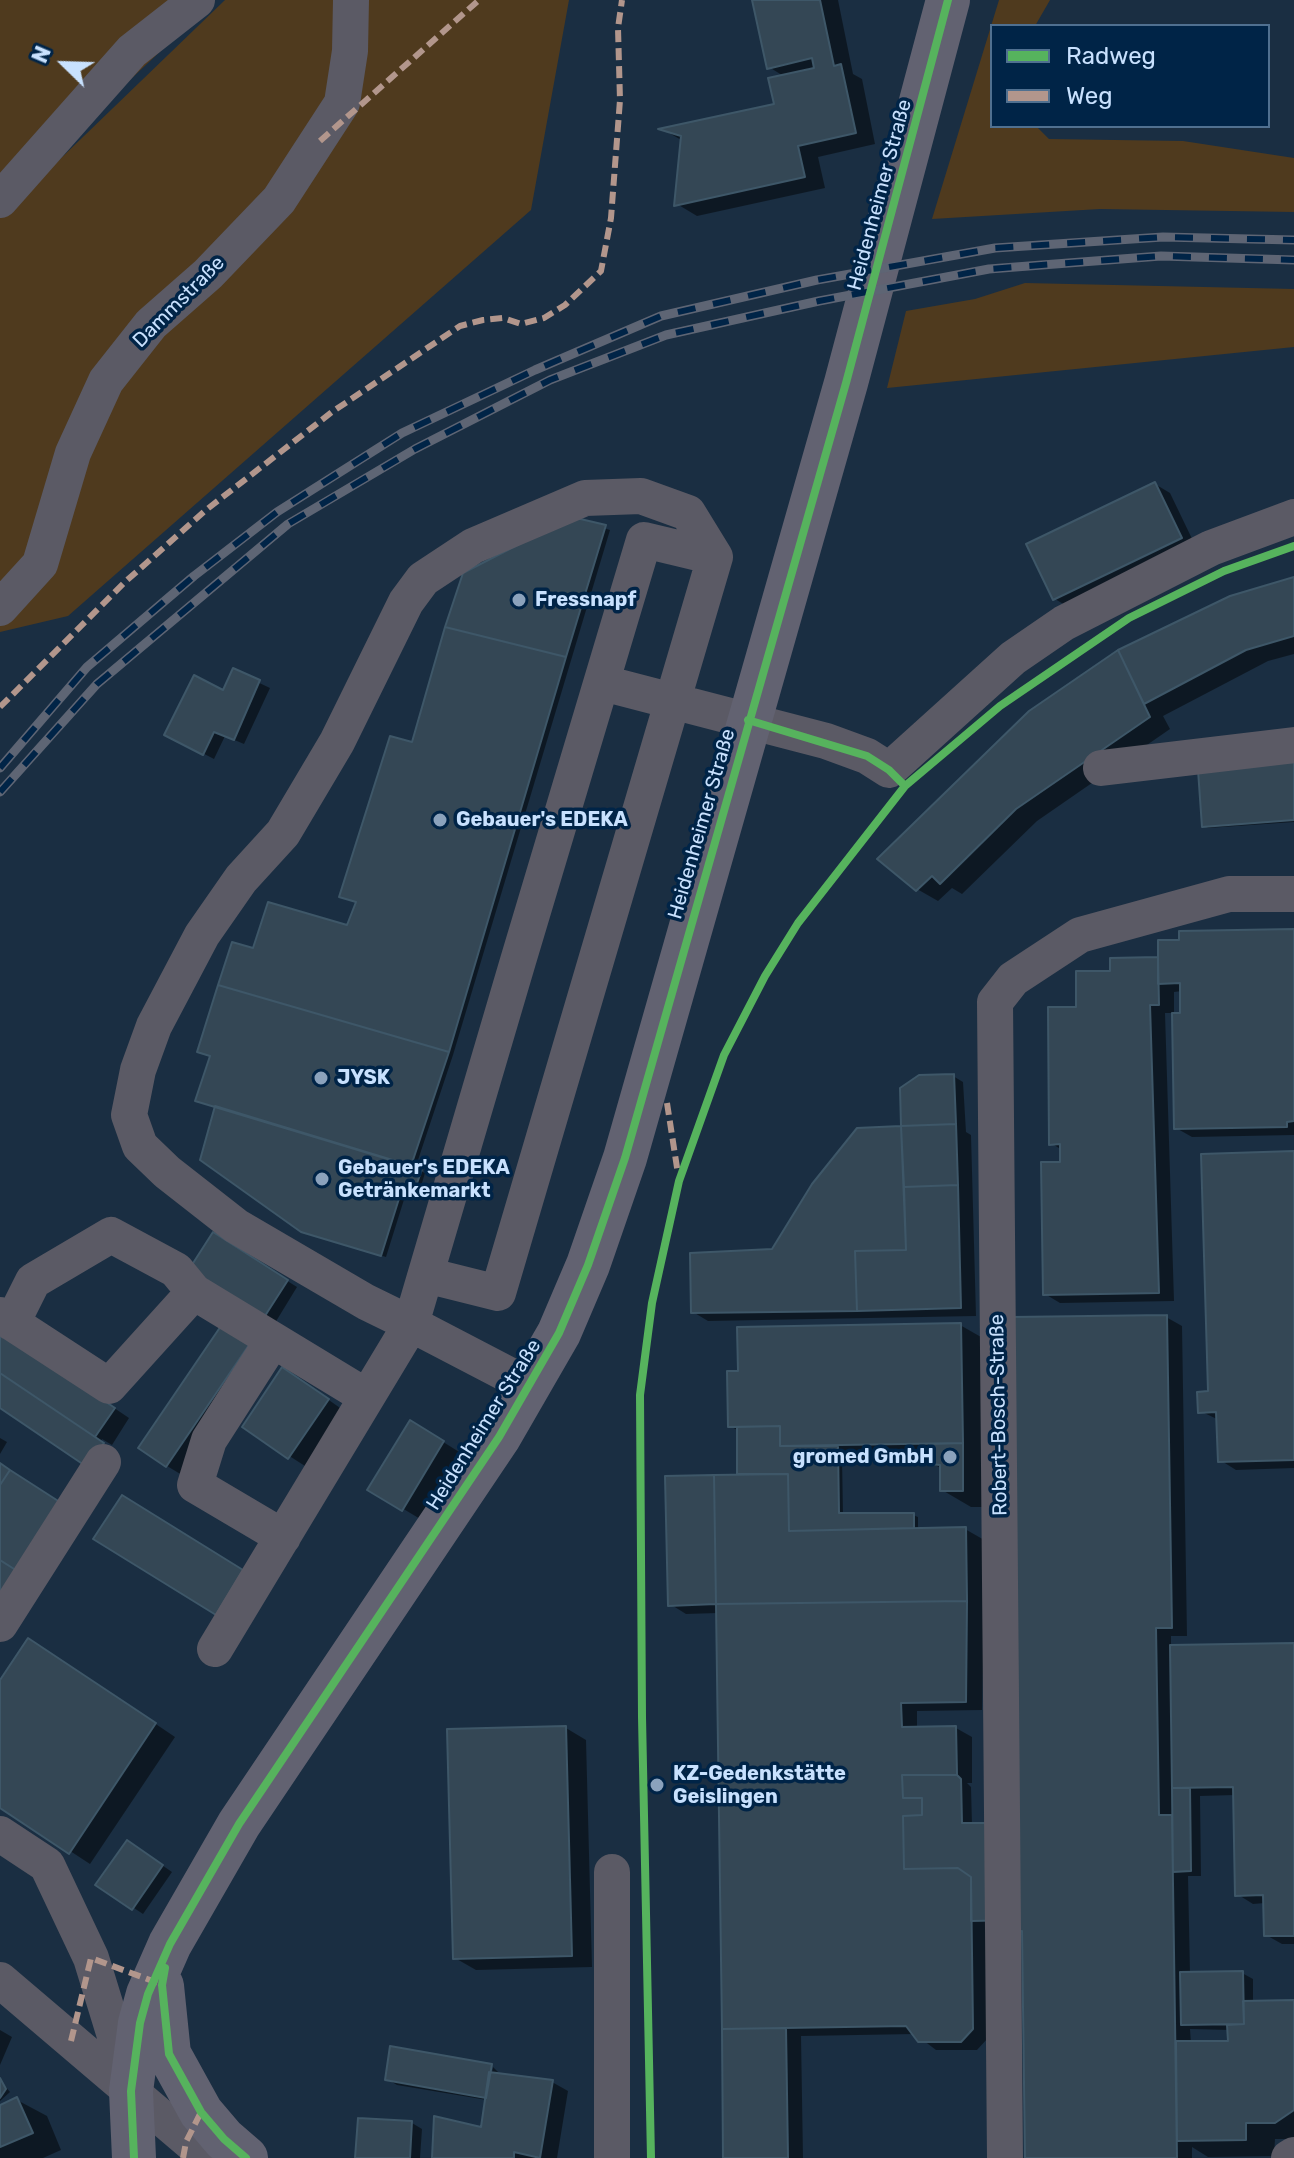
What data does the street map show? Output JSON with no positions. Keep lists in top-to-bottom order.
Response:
{
  "streets": {
    "main road": ["Heidenheimer Straße"],
    "street": ["Dammstraße", "Robert-Bosch-Straße"]
  },
  "places": [
    "Fressnapf",
    "Gebauer's EDEKA",
    "JYSK",
    "Gebauer's EDEKA Getränkemarkt",
    "gromed GmbH",
    "KZ-Gedenkstätte Geislingen"
  ],
  "legend": ["Radweg", "Weg"],
  "north": "top left"
}
